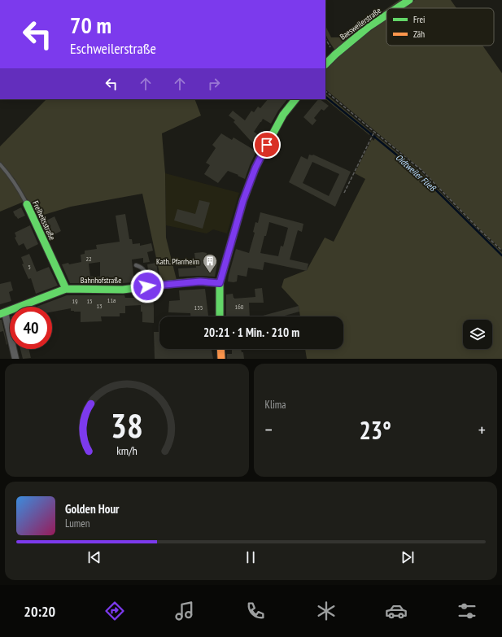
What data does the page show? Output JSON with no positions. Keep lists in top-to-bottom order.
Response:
{
  "streets": {
    "street": ["Baesweilerstraße", "Freiheitsstraße", "Bahnhofstraße"]
  },
  "crossings": [
    ["Freiheitsstraße", "Bahnhofstraße"]
  ],
  "water": ["Oidtweiler Fließ"],
  "places": {
    "building": ["Kath. Pfarrheim"]
  },
  "house_numbers": [
    "22",
    "5",
    "11a",
    "19",
    "15",
    "13",
    "160",
    "135"
  ],
  "legend": ["Frei", "Zäh"],
  "page": {
    "turn": ["70 m", "Eschweilerstraße"],
    "limit": "40",
    "trip": "20:21 · 1 Min. · 210 m",
    "tile": "Klima",
    "heat": ["−", "23°", "+"],
    "song": ["Golden Hour", "Lumen"],
    "tabs": "20:20",
    "gauge": ["38", "km/h"]
  }
}
